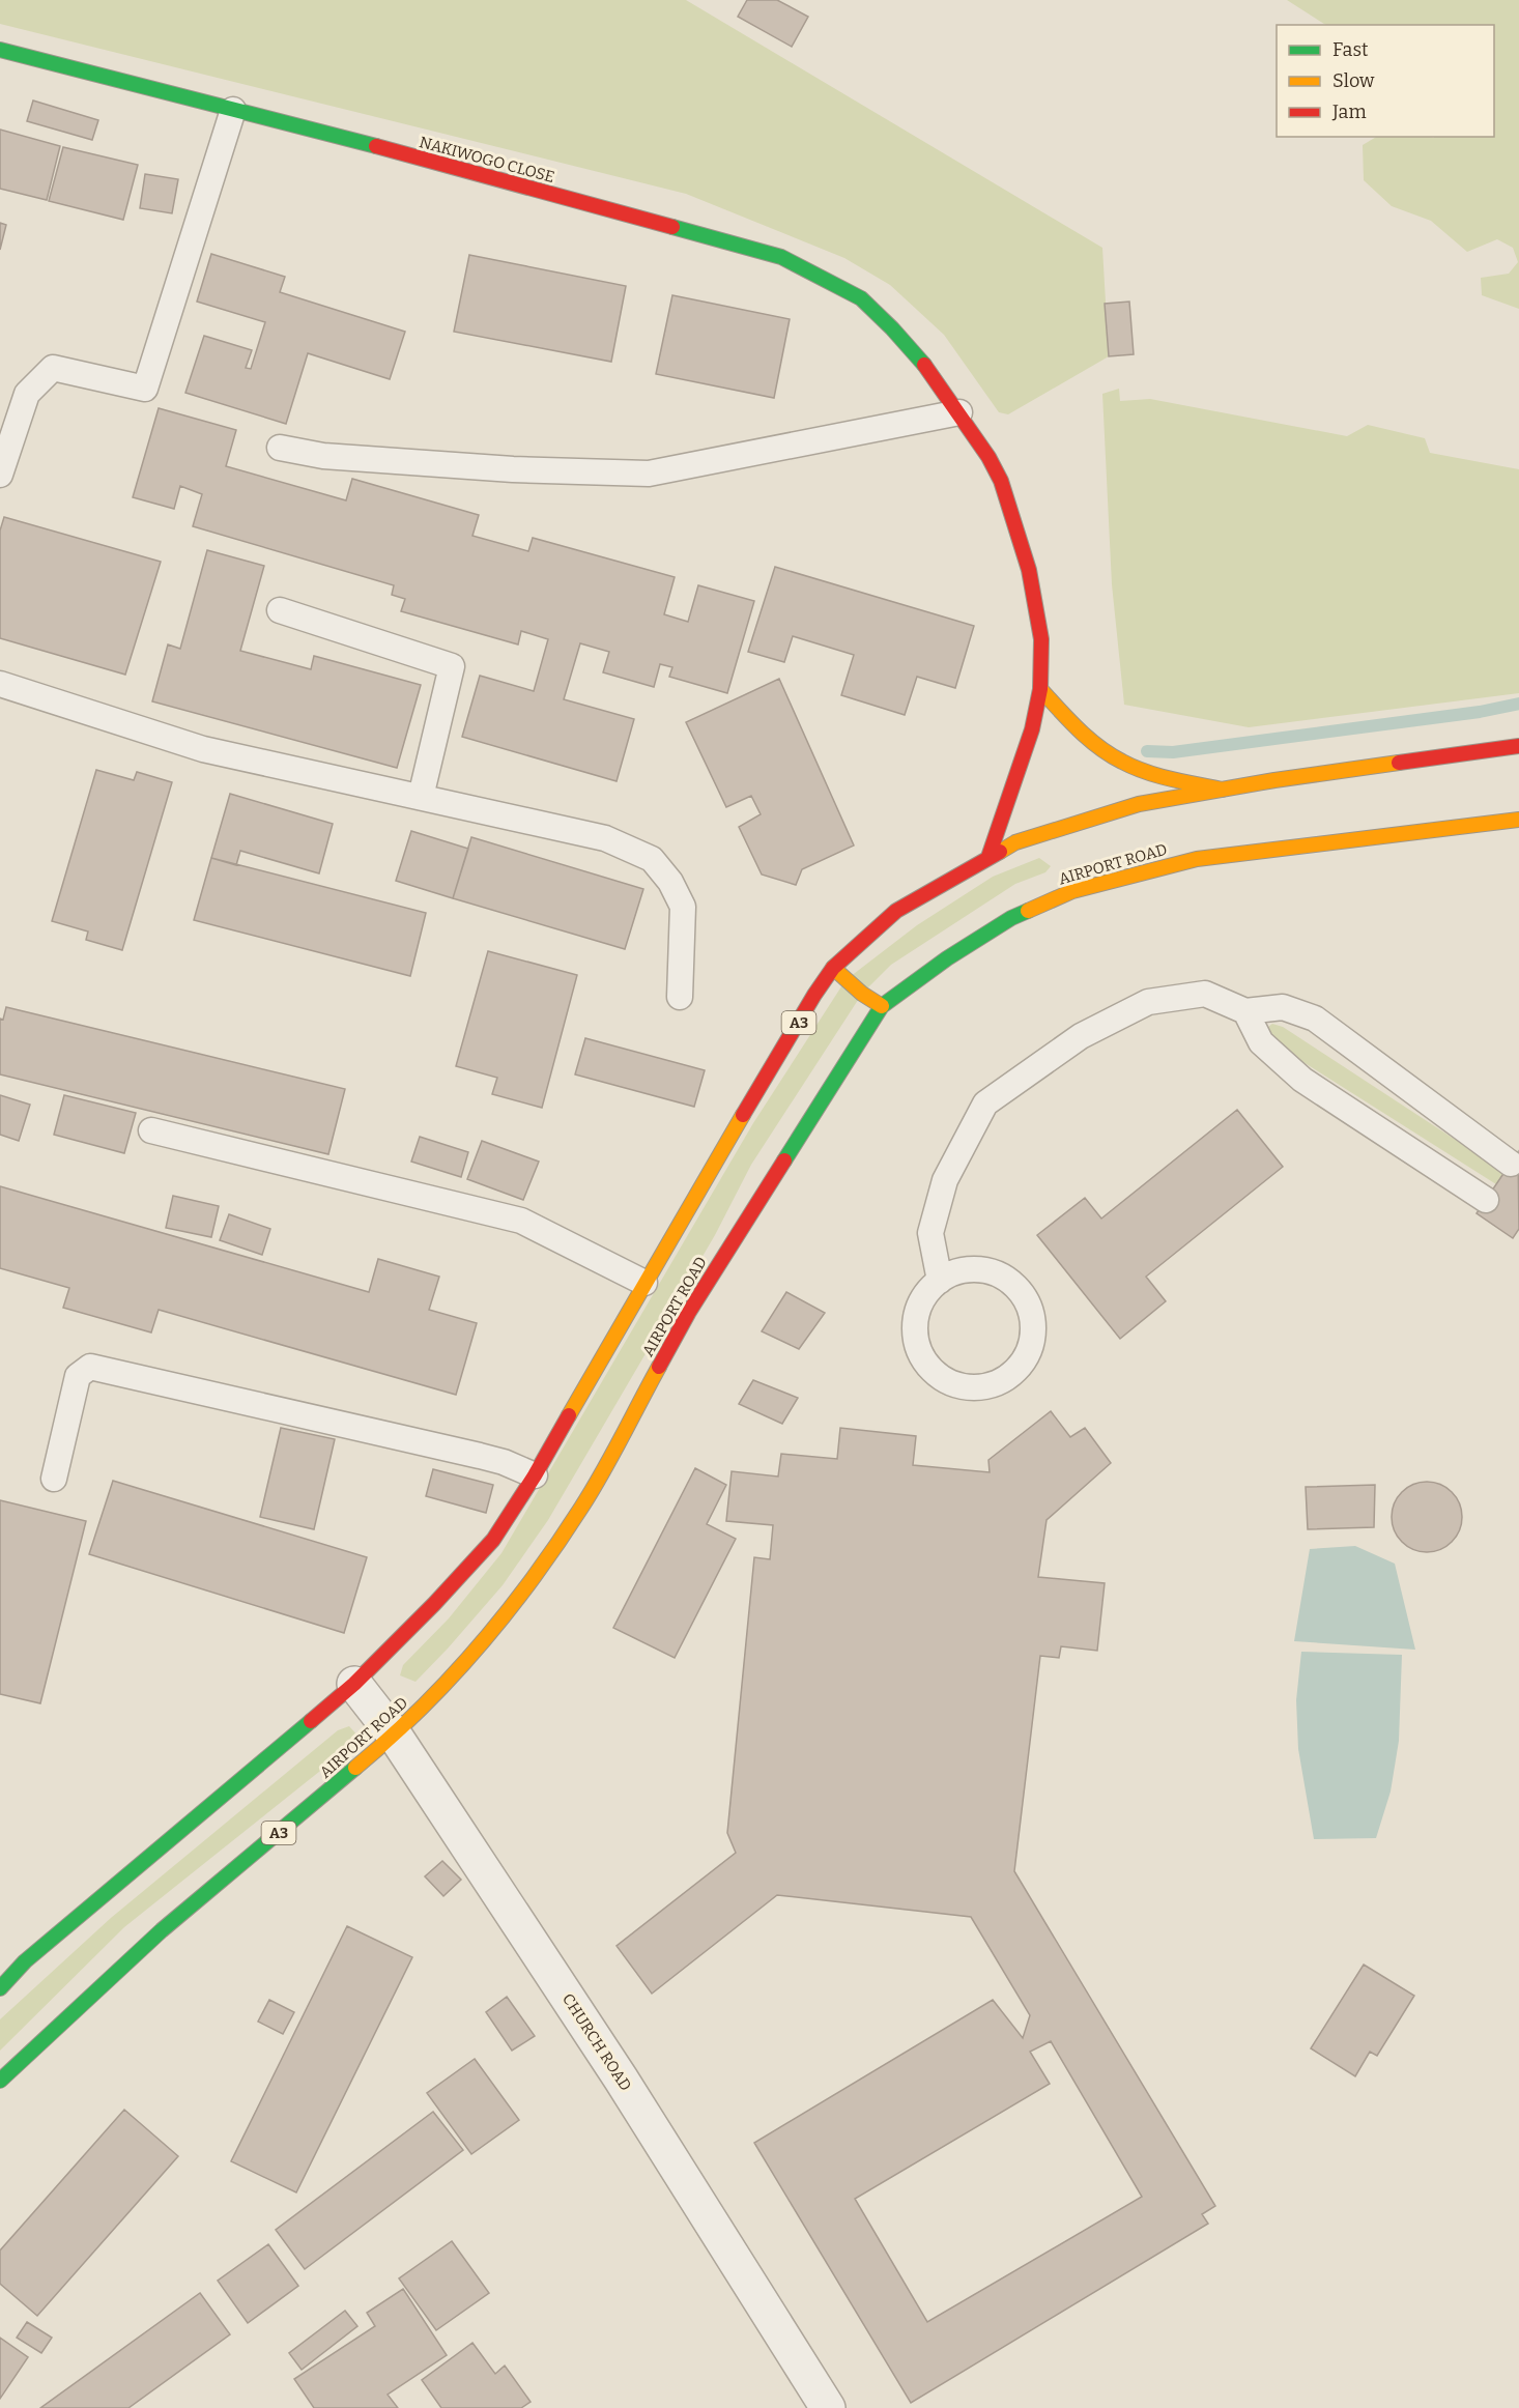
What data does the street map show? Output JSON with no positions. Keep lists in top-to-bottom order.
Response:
{
  "streets": {
    "main road": ["NAKIWOGO CLOSE", "AIRPORT ROAD", "A3"],
    "street": ["CHURCH ROAD"]
  },
  "crossings": [
    ["NAKIWOGO CLOSE", "A3"],
    ["AIRPORT ROAD", "CHURCH ROAD"],
    ["A3", "CHURCH ROAD"]
  ],
  "legend": ["Fast", "Slow", "Jam"]
}
